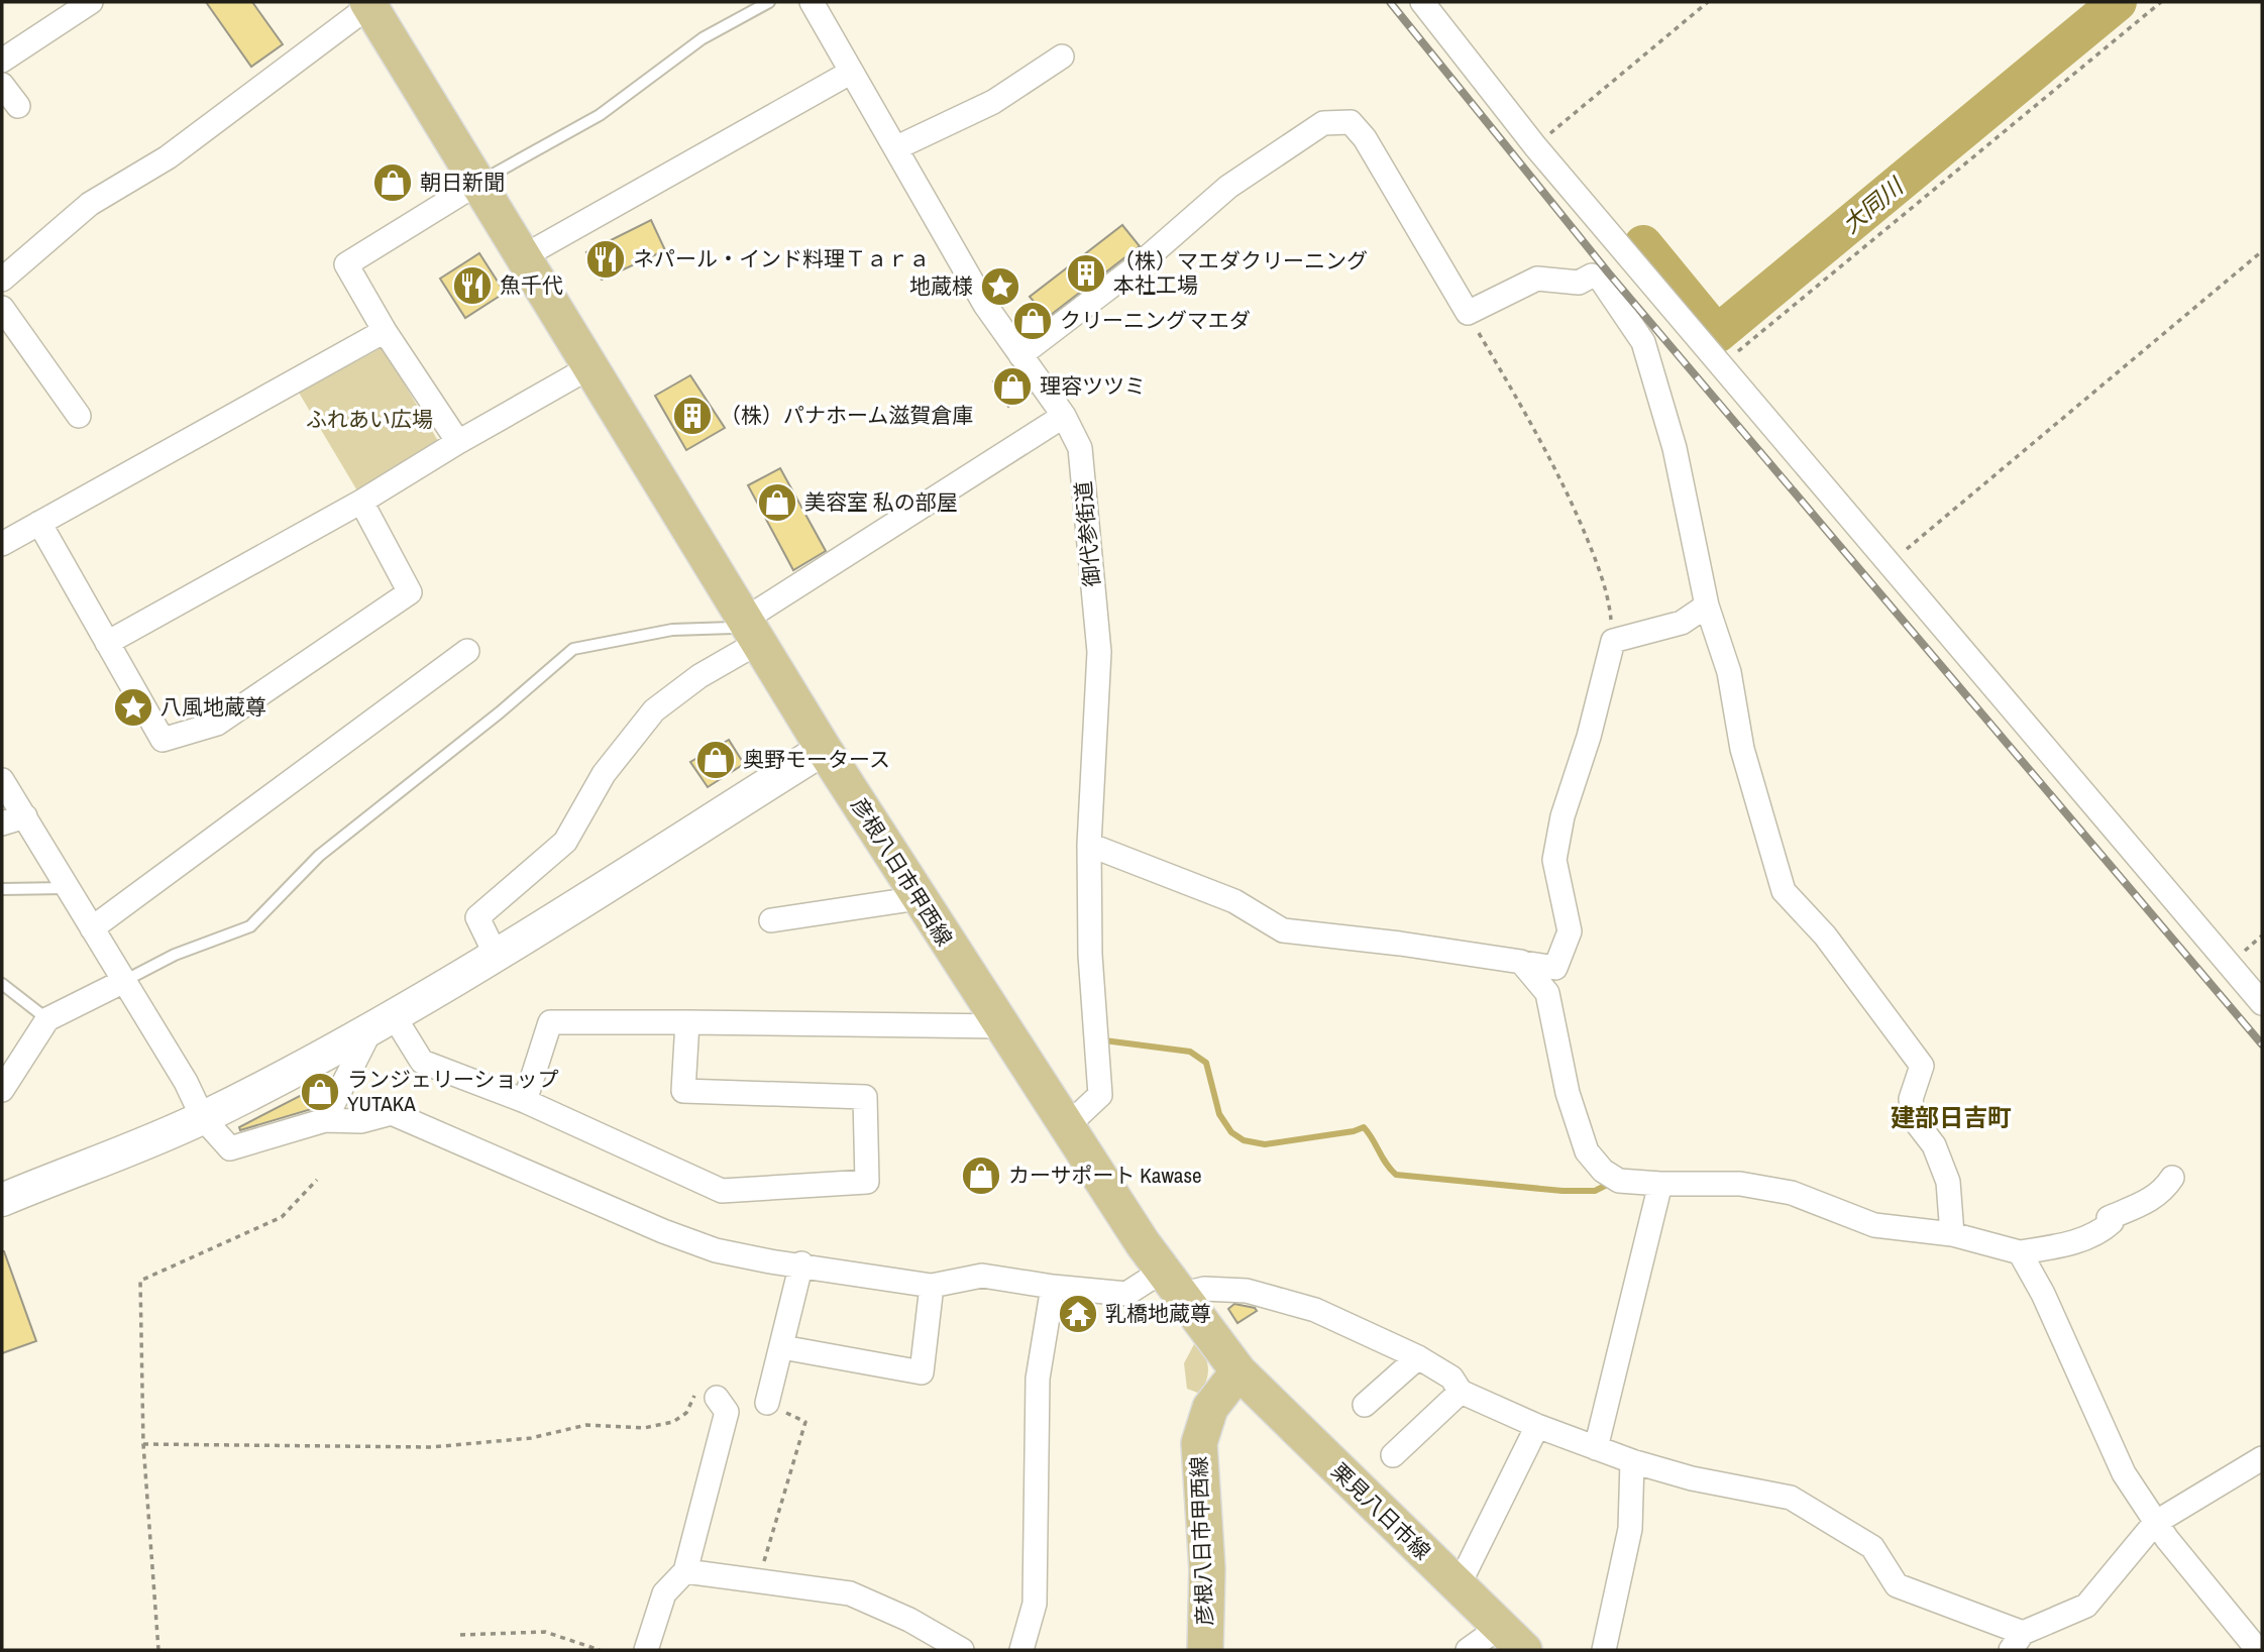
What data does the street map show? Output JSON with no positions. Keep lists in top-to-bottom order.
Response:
{
  "streets": {
    "main road": ["彦根八日市甲西線", "栗見八日市線"],
    "street": ["御代参街道"]
  },
  "crossings": [
    ["御代参街道", "彦根八日市甲西線"],
    ["彦根八日市甲西線", "栗見八日市線"]
  ],
  "districts": ["建部日吉町"],
  "water": ["大同川"],
  "parks": ["ふれあい広場"],
  "places": {
    "shop": [
      "朝日新聞",
      "クリーニングマエダ",
      "理容ツツミ",
      "美容室 私の部屋",
      "奥野モータース",
      "ランジェリーショップ YUTAKA",
      "カーサポート Kawase"
    ],
    "restaurant": ["ネパール・インド料理Ｔａｒａ", "魚千代"],
    "building": ["（株）マエダクリーニング 本社工場", "（株）パナホーム滋賀倉庫"],
    "place": ["地蔵様", "八風地蔵尊"],
    "temple": ["乳橋地蔵尊"]
  }
}
